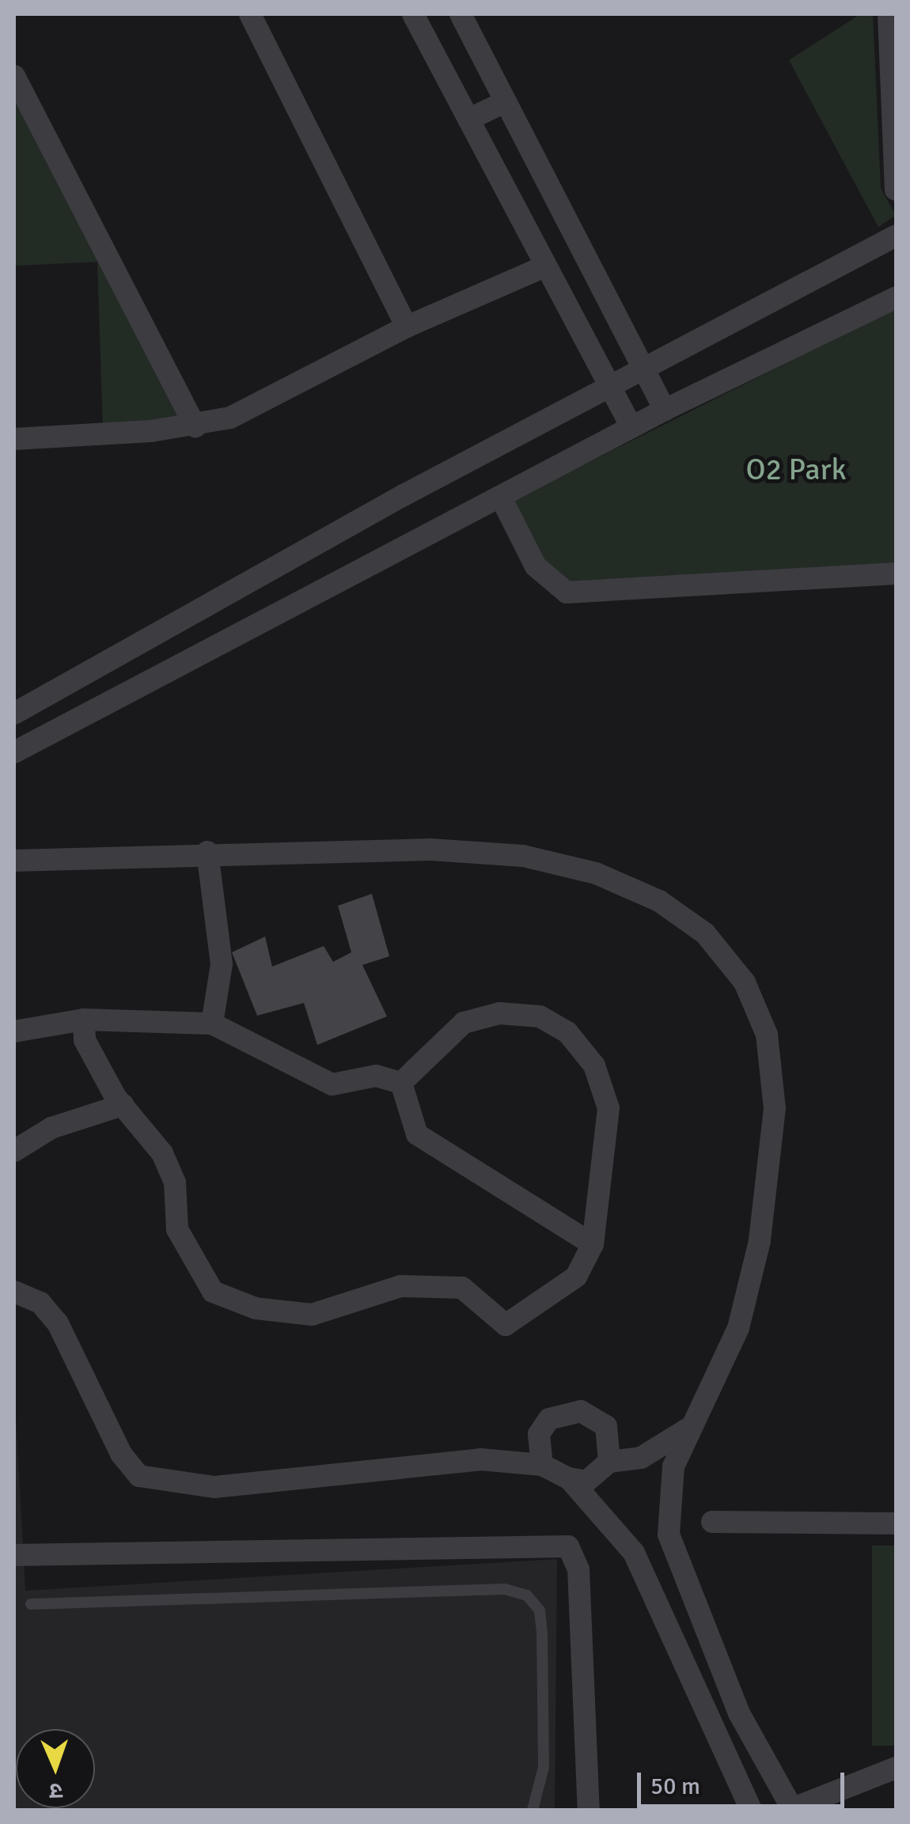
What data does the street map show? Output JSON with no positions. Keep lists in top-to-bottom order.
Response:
{
  "parks": ["O2 Park"],
  "scale_bar": "50 m",
  "north": "bottom"
}
